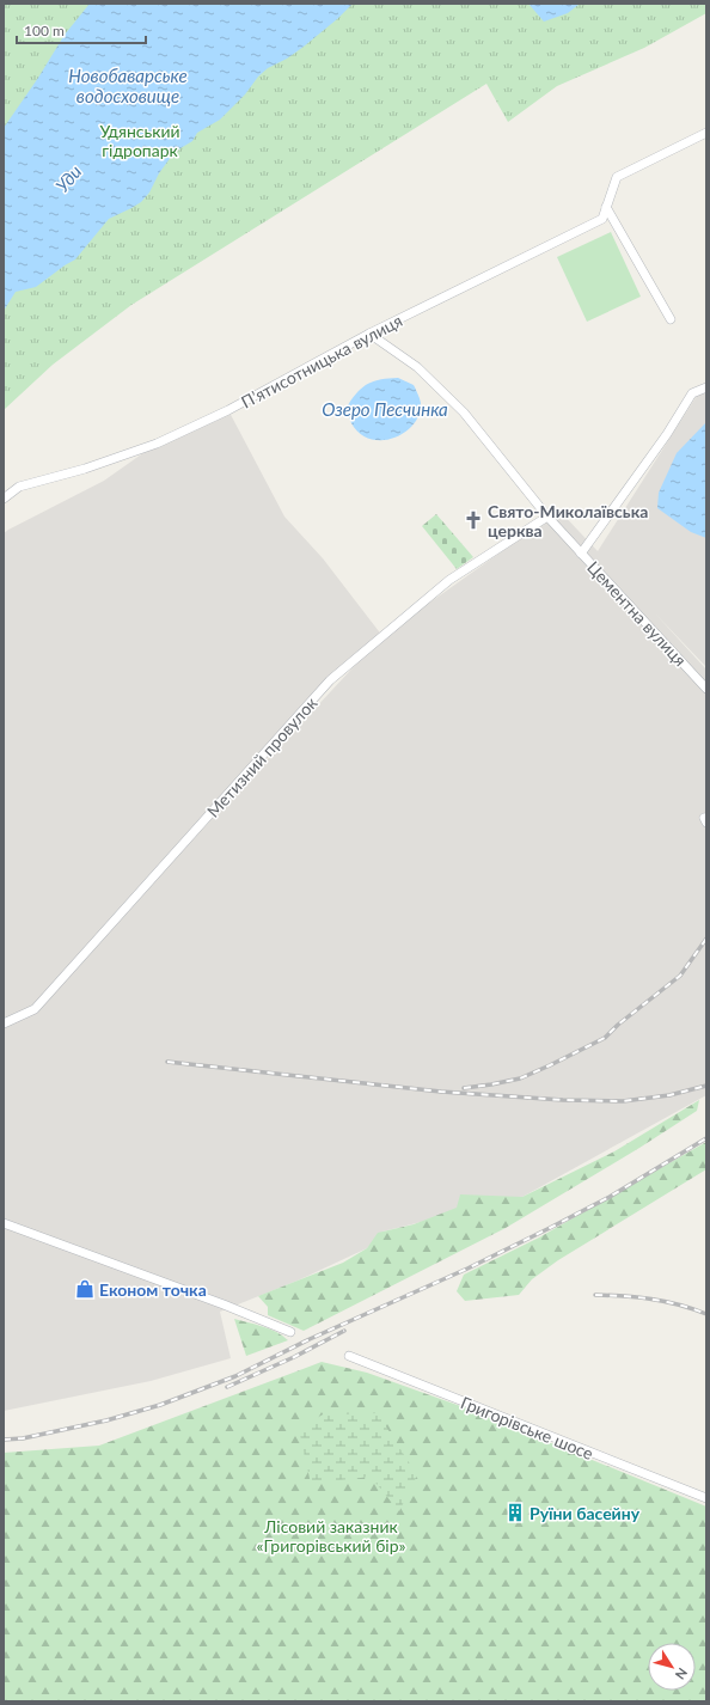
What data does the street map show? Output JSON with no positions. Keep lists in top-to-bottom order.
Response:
{
  "streets": {
    "street": [
      "П’ятисотницька вулиця",
      "Цементна вулиця",
      "Метизний провулок",
      "Григорівське шосе"
    ]
  },
  "crossings": [
    ["П’ятисотницька вулиця", "Цементна вулиця"],
    ["Цементна вулиця", "Метизний провулок"]
  ],
  "water": ["Новобаварське водосховище", "Уди", "Озеро Песчинка"],
  "parks": ["Удянський гідропарк", "Лісовий заказник «Григорівський бір»"],
  "places": {
    "church": ["Свято-Миколаївська церква"],
    "shop": ["Економ точка"],
    "building": ["Руїни басейну"]
  },
  "scale_bar": "100 m",
  "north": "bottom right"
}
